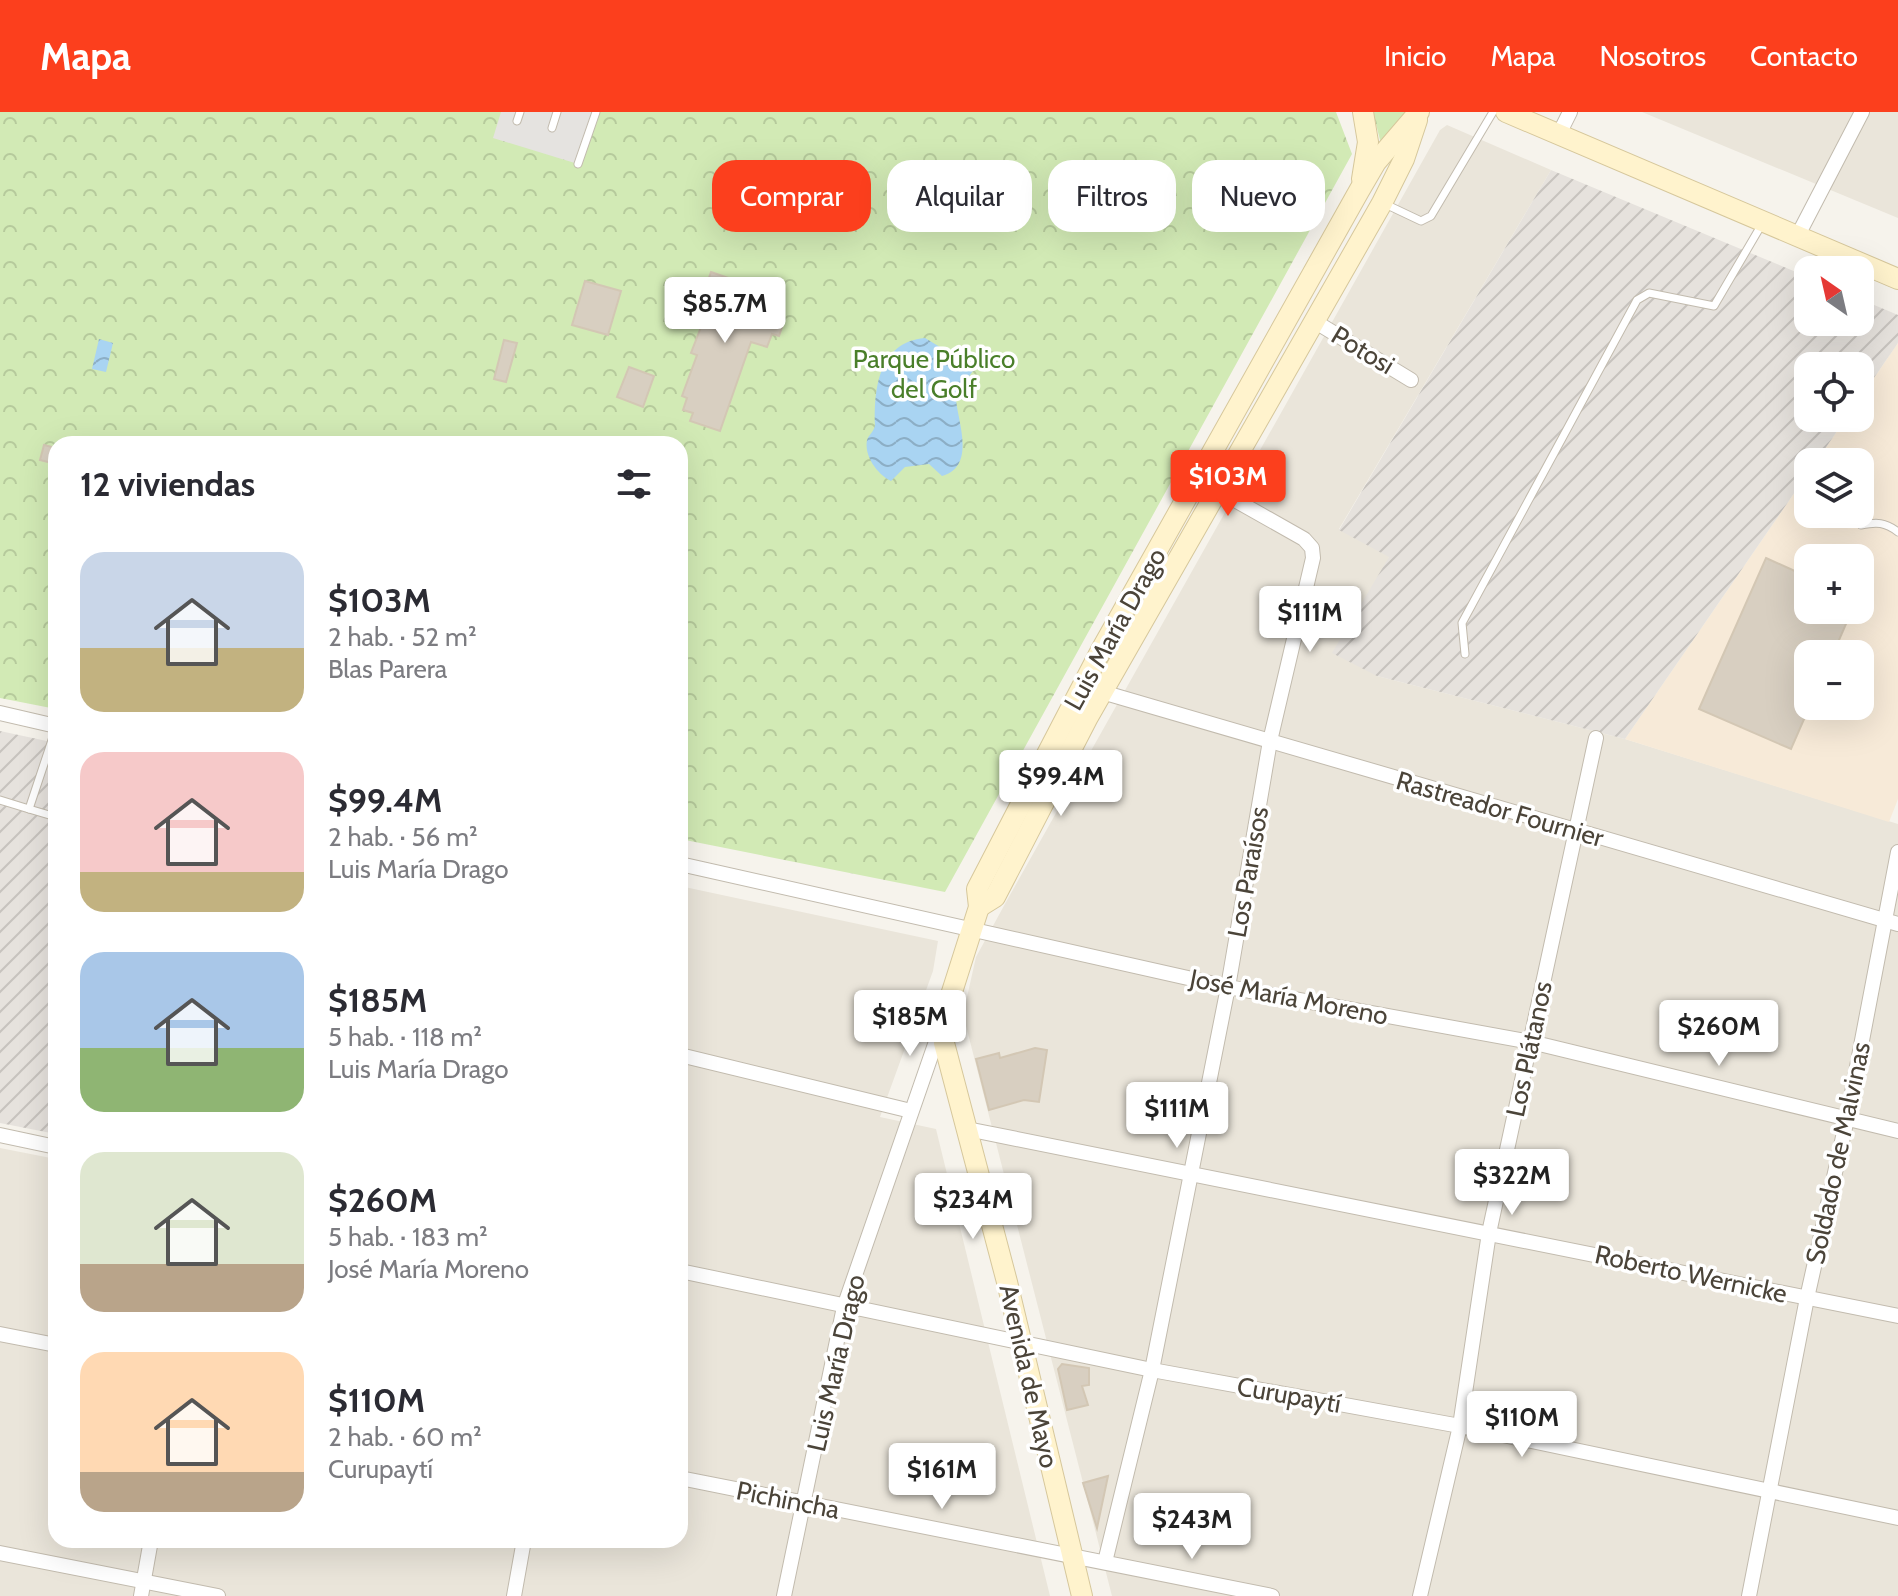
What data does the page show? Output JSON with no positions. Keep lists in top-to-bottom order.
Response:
{
  "streets": {
    "main road": ["Luis María Drago", "Avenida de Mayo"],
    "street": [
      "Potosi",
      "Rastreador Fournier",
      "Los Paraísos",
      "José María Moreno",
      "Los Plátanos",
      "Soldado de Malvinas",
      "Roberto Wernicke",
      "Curupaytí",
      "Pichincha"
    ]
  },
  "crossings": [
    ["Potosi", "Luis María Drago"],
    ["Luis María Drago", "Rastreador Fournier"],
    ["Luis María Drago", "Los Paraísos"],
    ["Luis María Drago", "José María Moreno"],
    ["Luis María Drago", "Avenida de Mayo"],
    ["Luis María Drago", "Curupaytí"],
    ["Luis María Drago", "Pichincha"],
    ["Rastreador Fournier", "Los Paraísos"],
    ["Rastreador Fournier", "Los Plátanos"],
    ["Rastreador Fournier", "Soldado de Malvinas"],
    ["Los Paraísos", "José María Moreno"],
    ["Los Paraísos", "Roberto Wernicke"],
    ["Los Paraísos", "Curupaytí"],
    ["Los Paraísos", "Pichincha"],
    ["José María Moreno", "Los Plátanos"],
    ["José María Moreno", "Soldado de Malvinas"],
    ["Los Plátanos", "Roberto Wernicke"],
    ["Los Plátanos", "Curupaytí"],
    ["Soldado de Malvinas", "Roberto Wernicke"],
    ["Soldado de Malvinas", "Curupaytí"],
    ["Roberto Wernicke", "Avenida de Mayo"],
    ["Avenida de Mayo", "Curupaytí"],
    ["Avenida de Mayo", "Pichincha"]
  ],
  "parks": ["Parque Público del Golf"],
  "north": "top left",
  "page": {
    "header": "Mapa",
    "nav": [
      "Inicio",
      "Mapa",
      "Nosotros",
      "Contacto"
    ],
    "chip": [
      "Comprar",
      "Alquilar",
      "Filtros",
      "Nuevo"
    ],
    "map_buttons": ["+", "−"],
    "price": [
      "$85.7M",
      "$103M",
      "$111M",
      "$99.4M",
      "$185M",
      "$260M",
      "$111M",
      "$322M",
      "$234M",
      "$110M",
      "$161M",
      "$243M"
    ],
    "heading": "12 viviendas",
    "list": [
      {
        "name": "$103M",
        "note": "2 hab. · 52 m² · Blas Parera"
      },
      {
        "name": "$99.4M",
        "note": "2 hab. · 56 m² · Luis María Drago"
      },
      {
        "name": "$185M",
        "note": "5 hab. · 118 m² · Luis María Drago"
      },
      {
        "name": "$260M",
        "note": "5 hab. · 183 m² · José María Moreno"
      },
      {
        "name": "$110M",
        "note": "2 hab. · 60 m² · Curupaytí"
      }
    ]
  }
}
